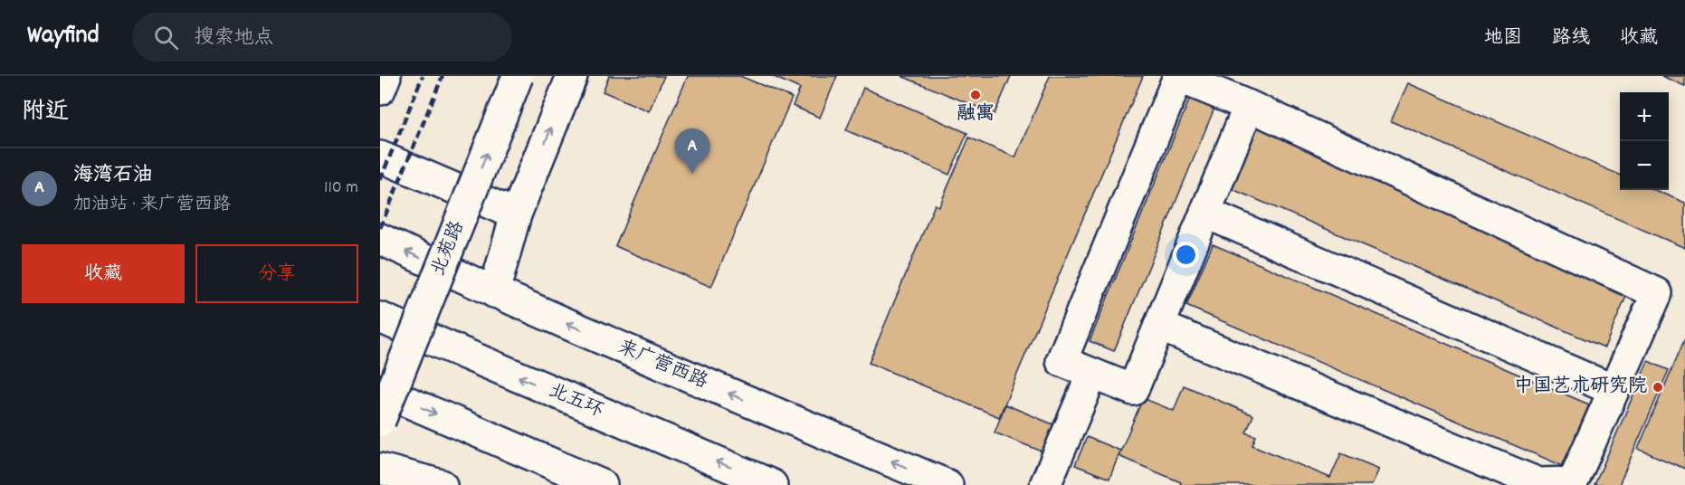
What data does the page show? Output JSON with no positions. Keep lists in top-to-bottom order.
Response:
{
  "streets": {
    "main road": ["北苑路", "来广营西路", "北五环"]
  },
  "places": ["融寓", "中国艺术研究院"],
  "page": {
    "header": "Wayfind",
    "search": "搜索地点",
    "nav": ["地图", "路线", "收藏"],
    "heading": "附近",
    "map_buttons": ["+", "−"],
    "pins": "A",
    "list": [
      {
        "mark": "A",
        "name": "海湾石油",
        "note": "加油站 · 来广营西路",
        "value": "110 m"
      }
    ],
    "buttons": ["收藏", "分享"]
  }
}
